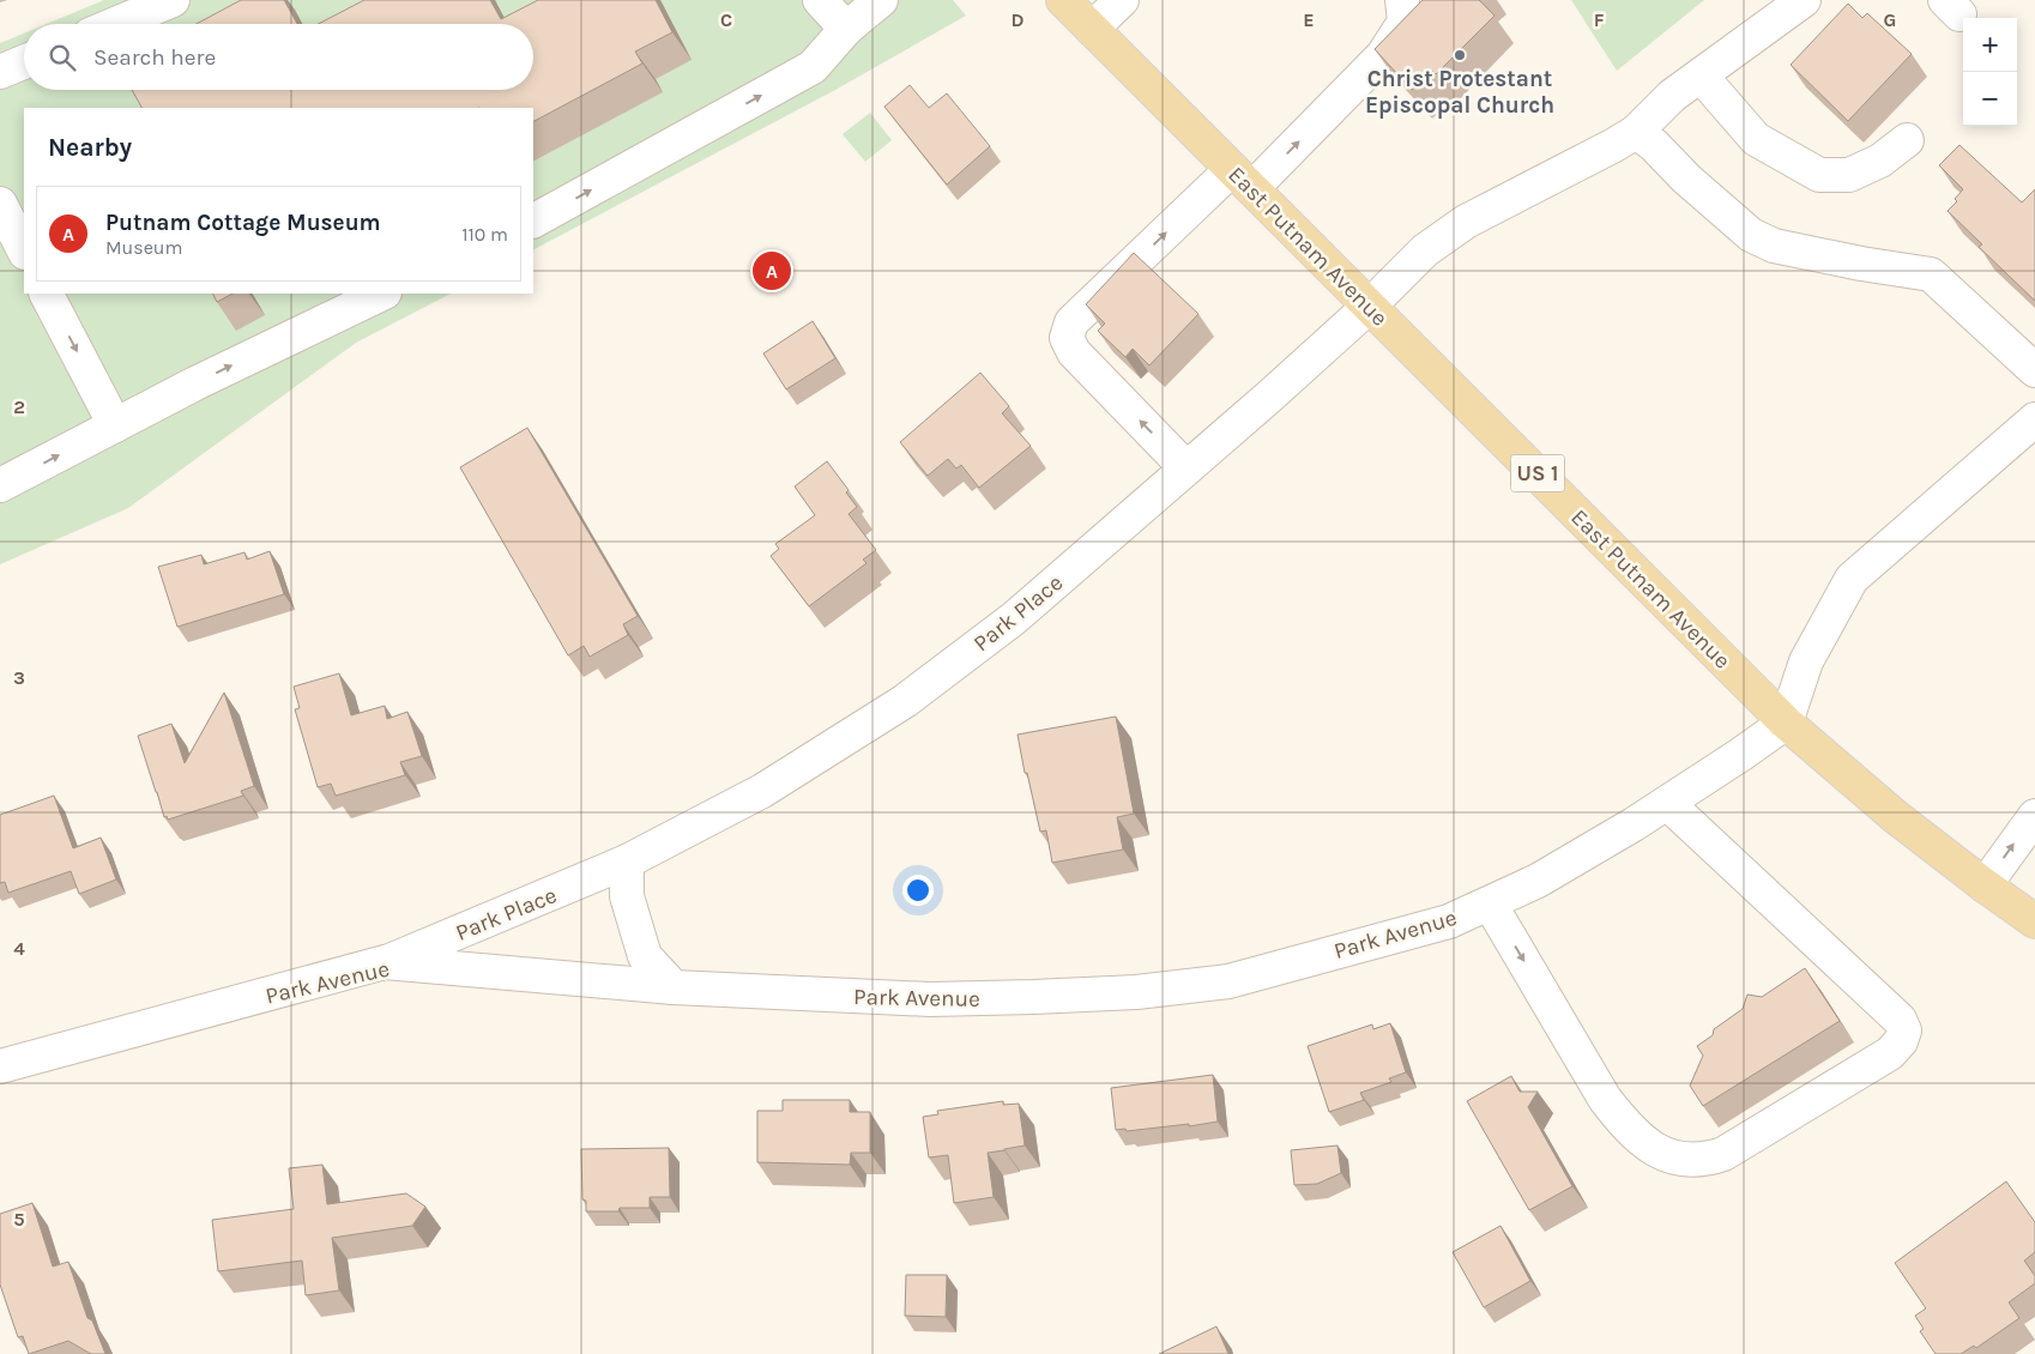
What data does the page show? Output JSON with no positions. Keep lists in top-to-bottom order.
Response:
{
  "streets": {
    "main road": ["East Putnam Avenue", "US 1"],
    "street": ["Park Place", "Park Avenue"]
  },
  "crossings": [
    ["East Putnam Avenue", "Park Place"],
    ["East Putnam Avenue", "Park Avenue"],
    ["Park Place", "Park Avenue"]
  ],
  "places": ["Christ Protestant Episcopal Church"],
  "page": {
    "map_buttons": ["+", "−"],
    "search": "Search here",
    "heading": "Nearby",
    "list": [
      {
        "mark": "A",
        "name": "Putnam Cottage Museum",
        "note": "Museum",
        "value": "110 m"
      }
    ],
    "pins": "A"
  },
  "grid": {
    "columns": [
      "C",
      "D",
      "E",
      "F",
      "G"
    ],
    "rows": [
      "2",
      "3",
      "4",
      "5"
    ]
  }
}
